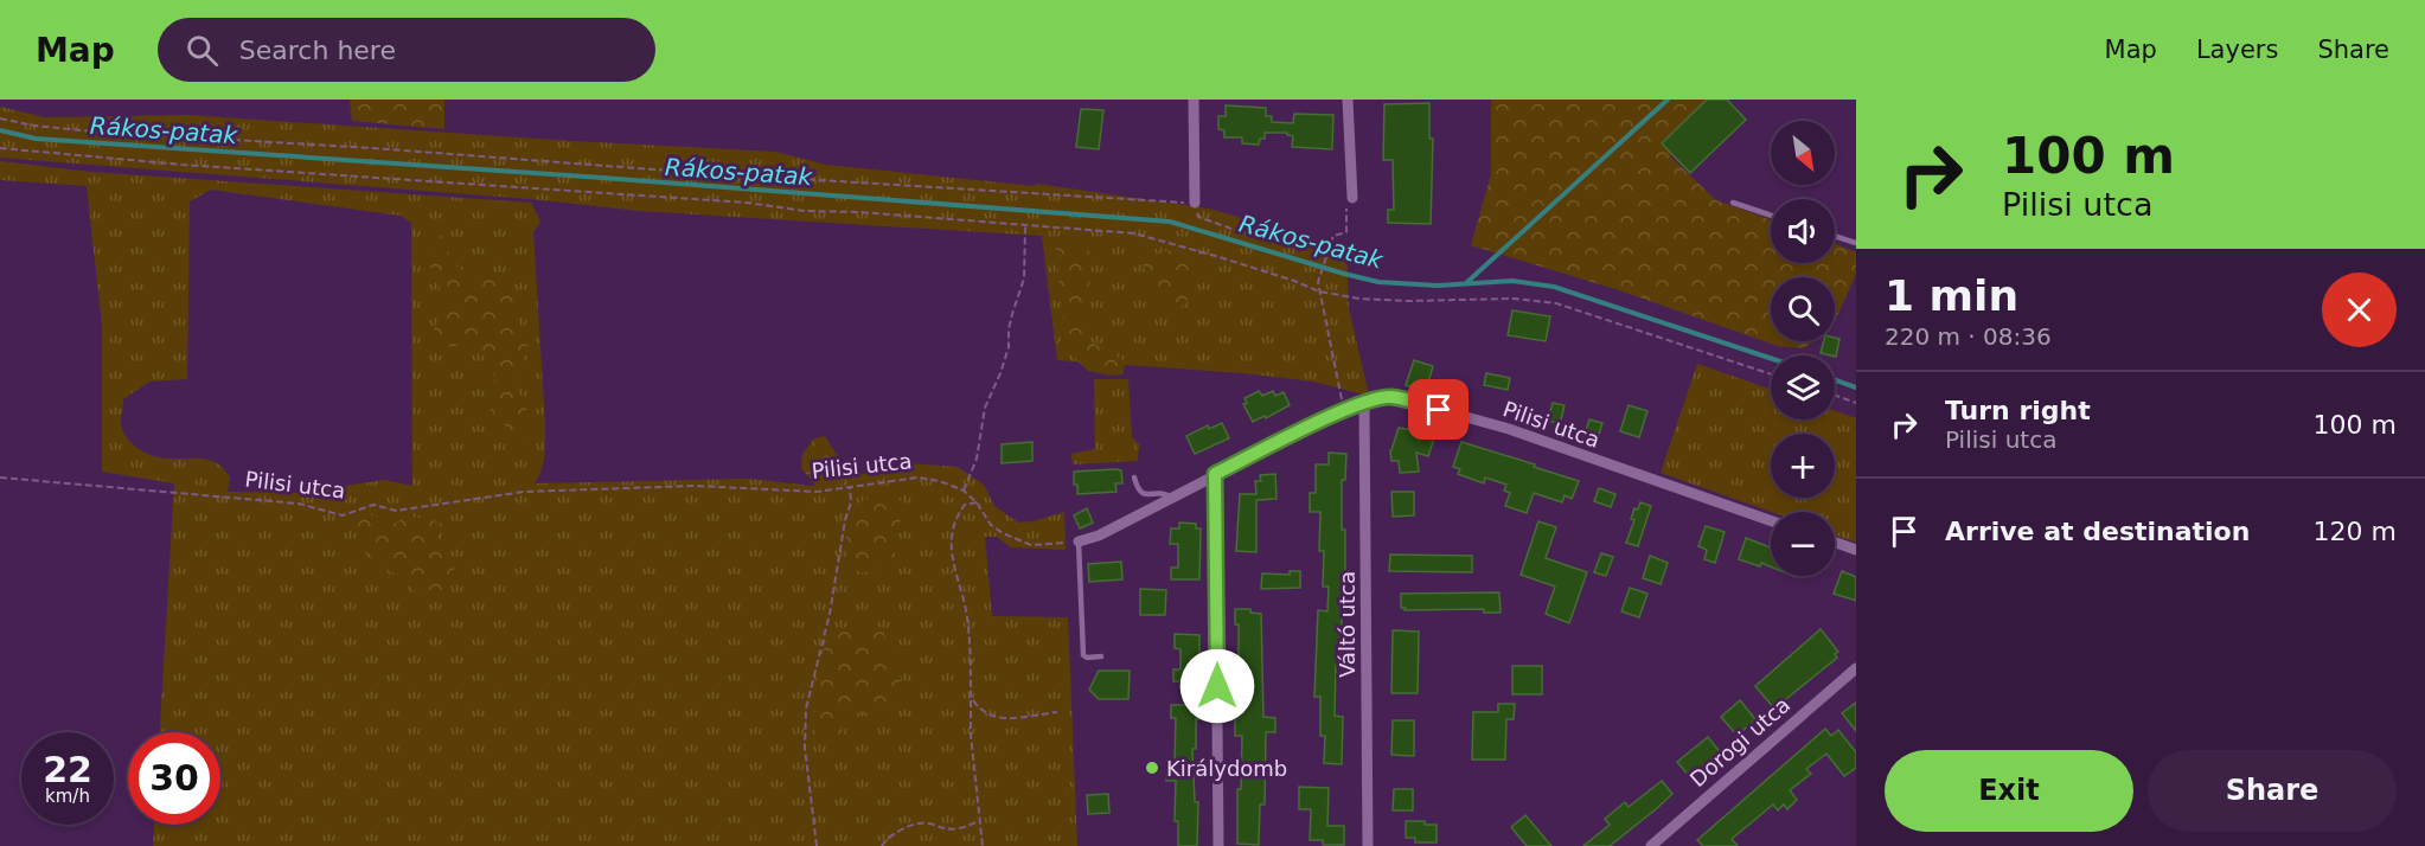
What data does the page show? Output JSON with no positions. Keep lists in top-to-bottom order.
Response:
{
  "streets": {
    "street": ["Pilisi utca", "Váltó utca", "Dorogi utca"]
  },
  "crossings": [
    ["Pilisi utca", "Váltó utca"]
  ],
  "water": ["Rákos-patak"],
  "places": ["Királydomb"],
  "north": "bottom right",
  "page": {
    "header": "Map",
    "search": "Search here",
    "nav": ["Map", "Layers", "Share"],
    "turn": ["100 m", "Pilisi utca"],
    "map_buttons": ["+", "−"],
    "heading": ["1 min", "220 m · 08:36"],
    "list": [
      {
        "name": "Turn right",
        "note": "Pilisi utca",
        "value": "100 m"
      },
      {
        "name": "Arrive at destination",
        "value": "120 m"
      }
    ],
    "speed": "22 km/h",
    "limit": "30",
    "buttons": ["Exit", "Share"]
  }
}
